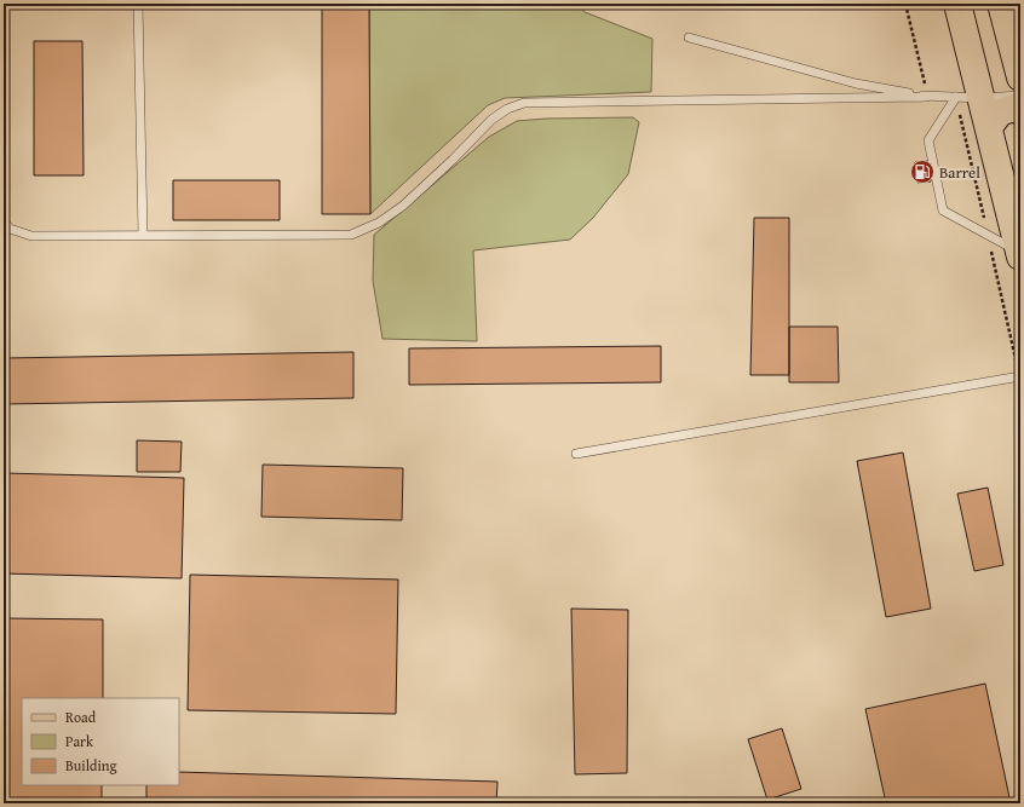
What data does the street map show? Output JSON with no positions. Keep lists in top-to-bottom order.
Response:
{
  "places": {
    "fuel station": ["Barrel"]
  },
  "legend": ["Road", "Park", "Building"]
}
